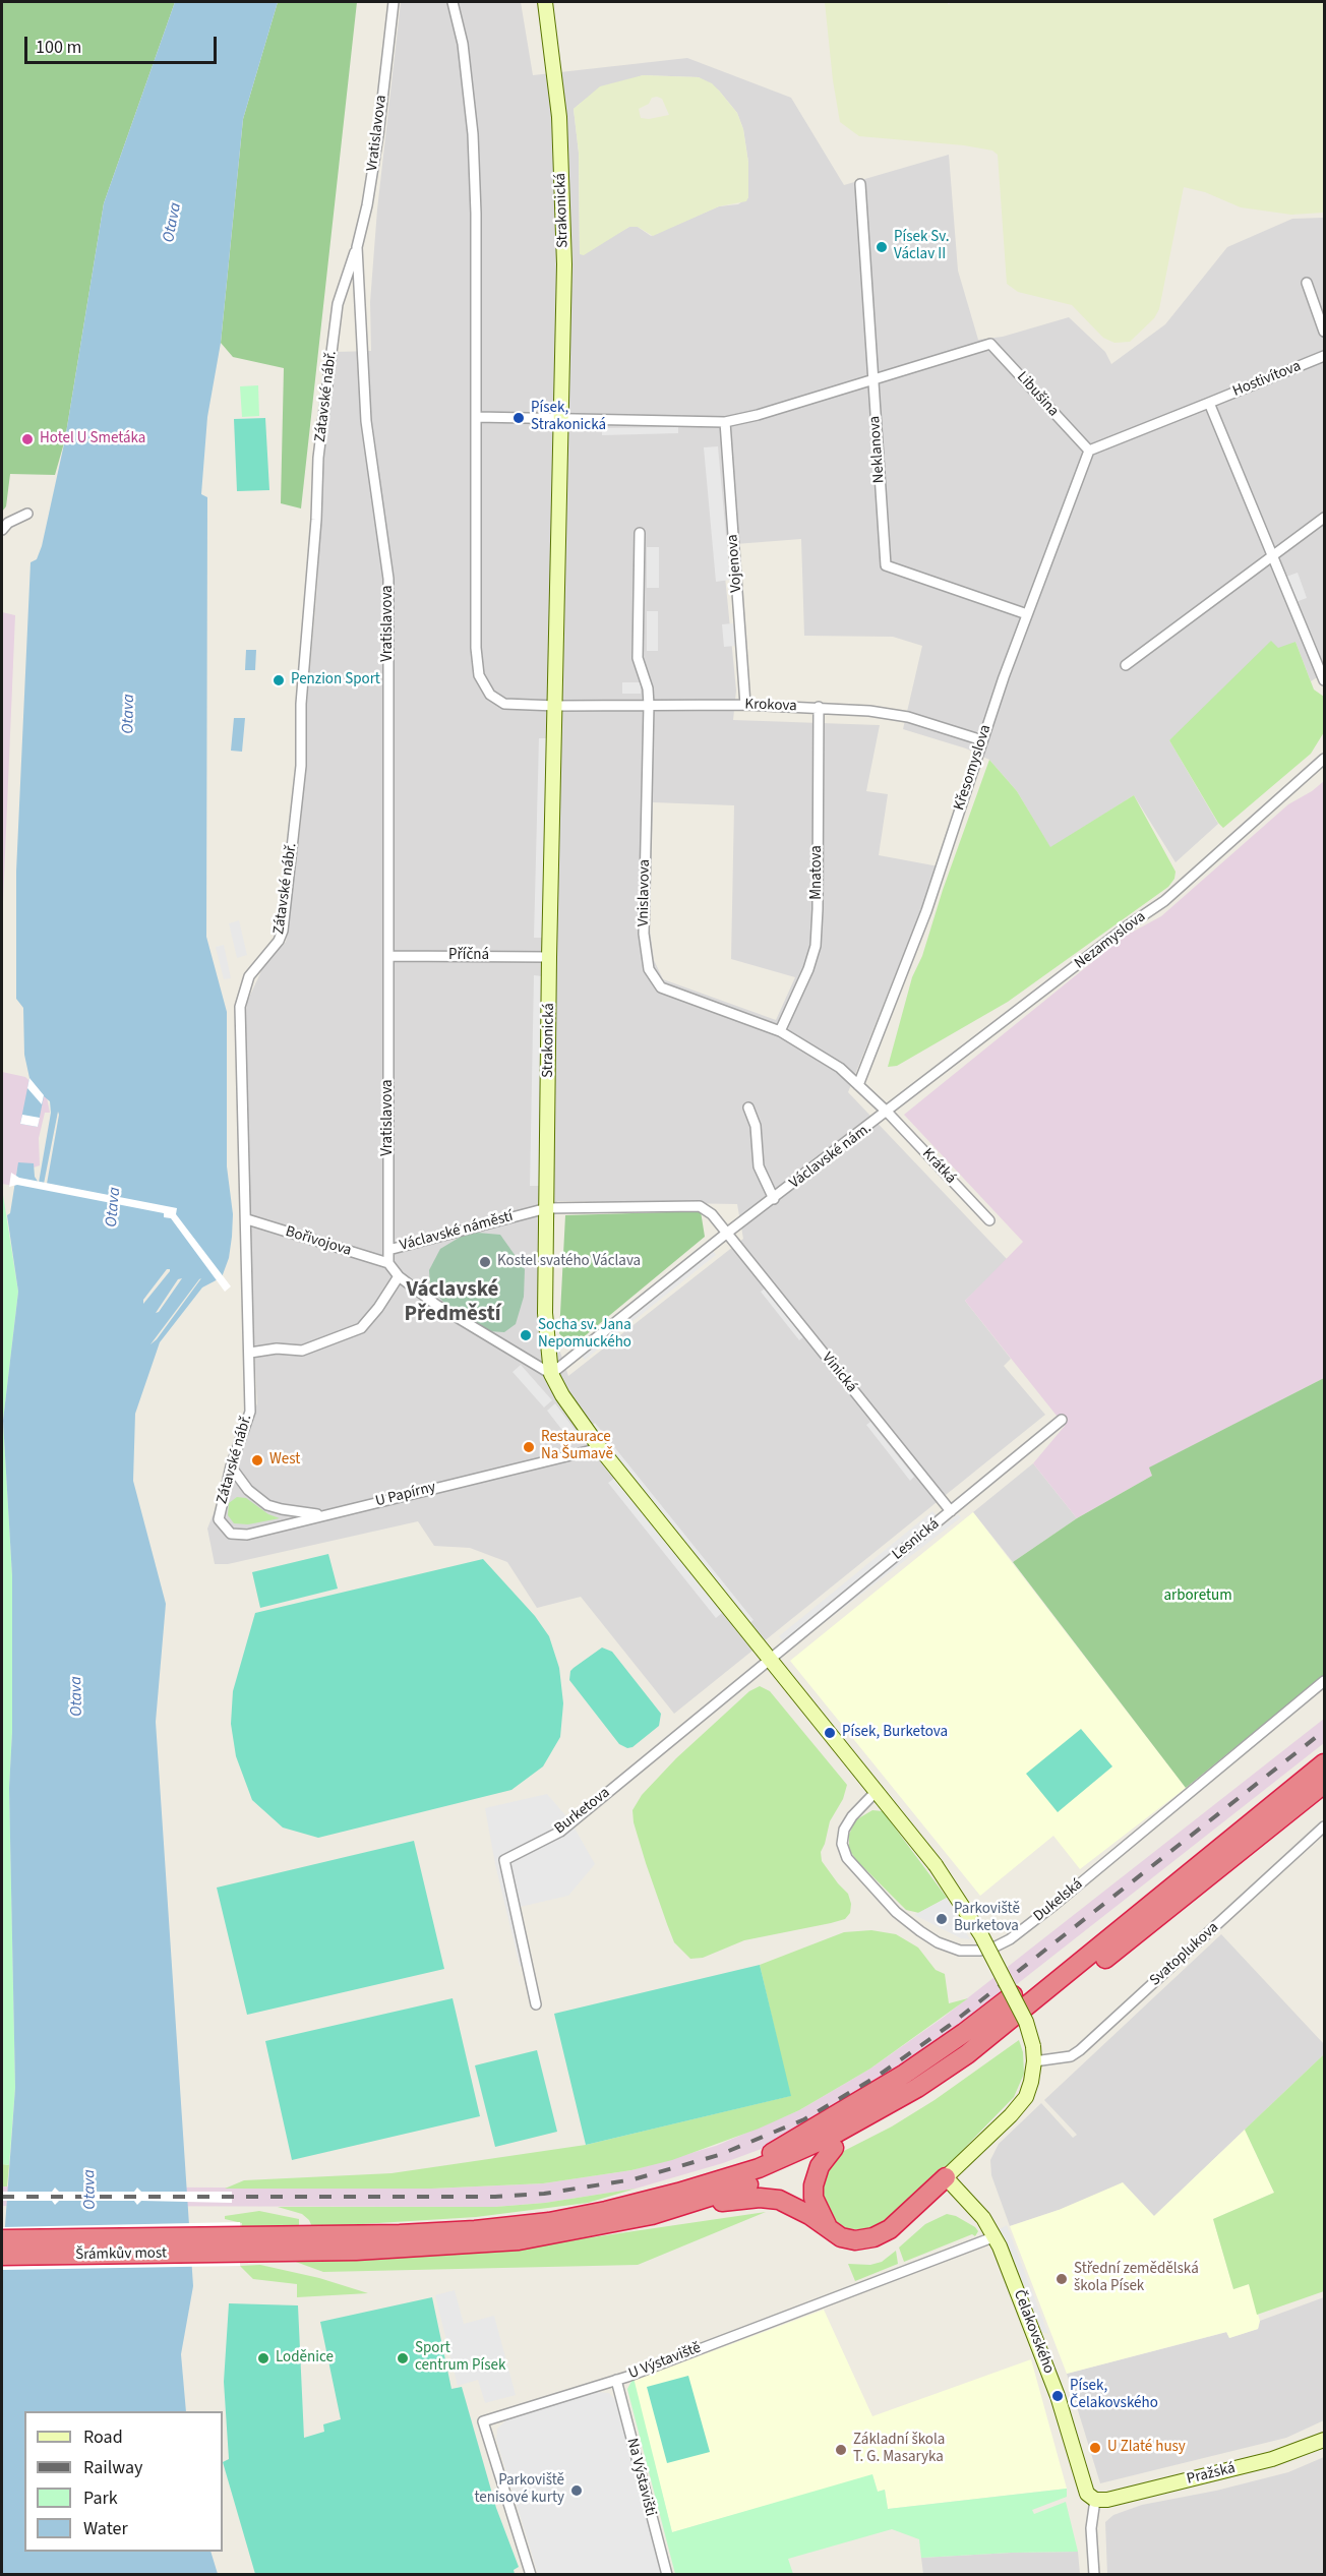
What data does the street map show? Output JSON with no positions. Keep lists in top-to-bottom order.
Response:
{
  "streets": {
    "highway": ["Šrámkův most"],
    "main road": ["Strakonická", "Čelakovského", "Pražská"],
    "street": [
      "Vratislavova",
      "Hostivítova",
      "Libušina",
      "Zátavské nábř.",
      "Neklanova",
      "Vojenova",
      "Krokova",
      "Křesomyslova",
      "Mnatova",
      "Vnislavova",
      "Nezamyslova",
      "Příčná",
      "Václavské nám.",
      "Krátká",
      "Václavské náměstí",
      "Bořivojova",
      "Vinická",
      "U Papírny",
      "Lesnická",
      "Burketova",
      "Dukelská",
      "Svatoplukova",
      "U Výstaviště",
      "Na Výstavišti"
    ]
  },
  "crossings": [
    ["Vratislavova", "Zátavské nábř."],
    ["Vratislavova", "Příčná"],
    ["Vratislavova", "Václavské náměstí"],
    ["Strakonická", "Libušina"],
    ["Strakonická", "Krokova"],
    ["Strakonická", "Příčná"],
    ["Strakonická", "Václavské náměstí"],
    ["Libušina", "Neklanova"],
    ["Libušina", "Vojenova"],
    ["Libušina", "Křesomyslova"],
    ["Zátavské nábř.", "Bořivojova"],
    ["Zátavské nábř.", "U Papírny"],
    ["Neklanova", "Křesomyslova"],
    ["Vojenova", "Krokova"],
    ["Krokova", "Křesomyslova"],
    ["Krokova", "Mnatova"],
    ["Krokova", "Vnislavova"],
    ["Křesomyslova", "Vnislavova"],
    ["Mnatova", "Vnislavova"],
    ["Vnislavova", "Nezamyslova"],
    ["Vnislavova", "Václavské nám."],
    ["Vnislavova", "Krátká"],
    ["Nezamyslova", "Václavské nám."],
    ["Nezamyslova", "Krátká"],
    ["Václavské nám.", "Krátká"],
    ["Václavské náměstí", "Bořivojova"],
    ["Václavské náměstí", "Vinická"],
    ["Vinická", "Lesnická"],
    ["Lesnická", "Burketova"],
    ["Čelakovského", "U Výstaviště"],
    ["Čelakovského", "Pražská"],
    ["U Výstaviště", "Na Výstavišti"]
  ],
  "districts": ["Václavské Předměstí"],
  "water": ["Otava"],
  "parks": ["arboretum"],
  "places": [
    "Písek Sv. Václav II",
    "Písek, Strakonická",
    "Hotel U Smetáka",
    "Penzion Sport",
    "Kostel svatého Václava",
    "Socha sv. Jana Nepomuckého",
    "Restaurace Na Šumavě",
    "West",
    "Písek, Burketova",
    "Parkoviště Burketova",
    "Střední zemědělská škola Písek",
    "Loděnice",
    "Sport centrum Písek",
    "Písek, Čelakovského",
    "U Zlaté husy",
    "Základní škola T. G. Masaryka",
    "Parkoviště tenisové kurty"
  ],
  "legend": [
    "Road",
    "Railway",
    "Park",
    "Water"
  ],
  "scale_bar": "100 m"
}
